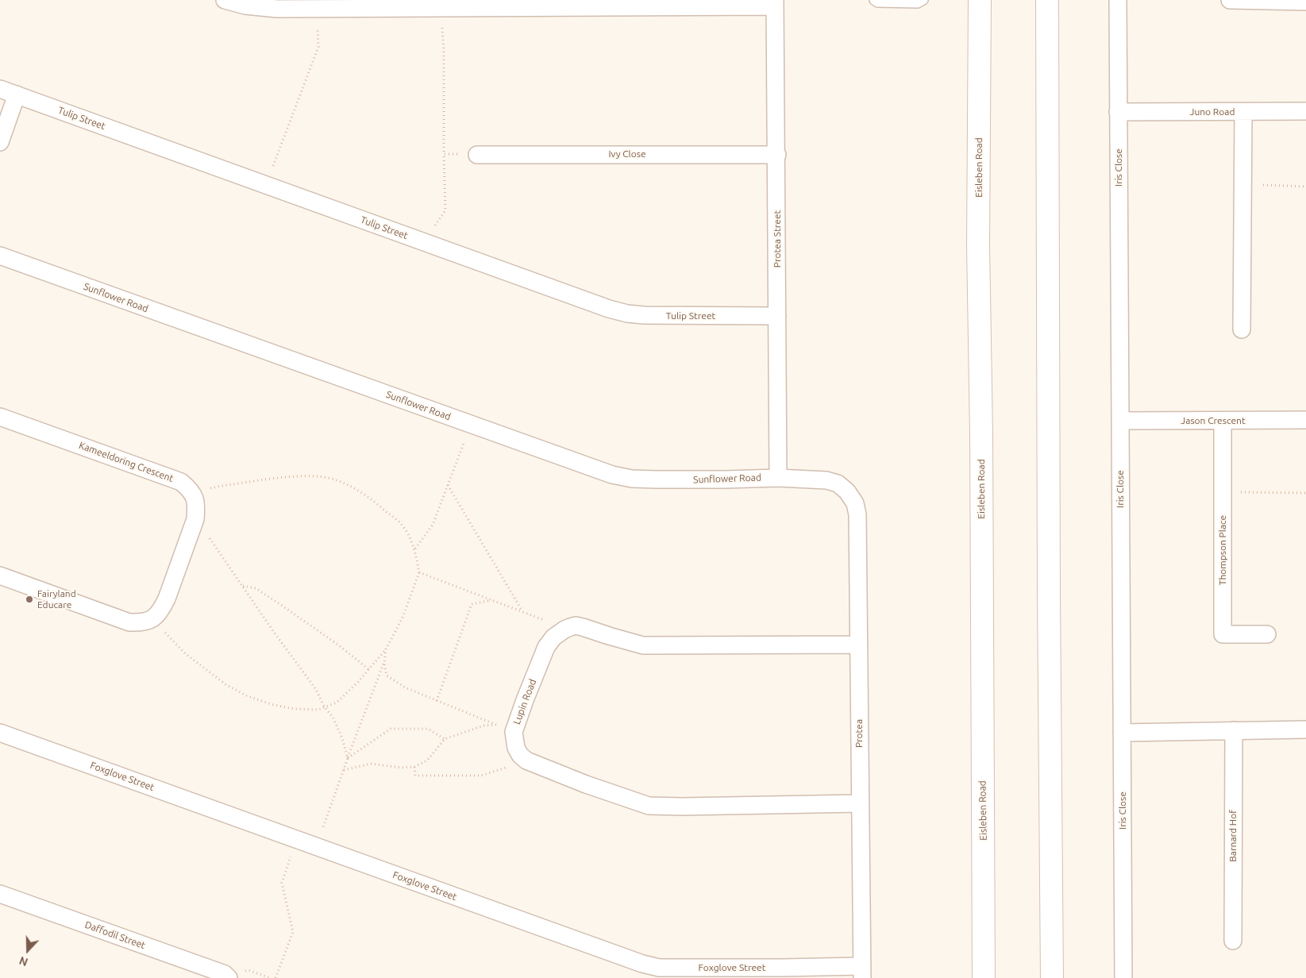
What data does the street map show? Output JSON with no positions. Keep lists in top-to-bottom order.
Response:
{
  "streets": {
    "main road": ["Eisleben Road"],
    "street": [
      "Juno Road",
      "Tulip Street",
      "Ivy Close",
      "Iris Close",
      "Protea Street",
      "Sunflower Road",
      "Jason Crescent",
      "Kameeldoring Crescent",
      "Thompson Place",
      "Lupin Road",
      "Protea",
      "Foxglove Street",
      "Barnard Hof",
      "Daffodil Street"
    ]
  },
  "crossings": [
    ["Juno Road", "Iris Close"],
    ["Tulip Street", "Protea Street"],
    ["Ivy Close", "Protea Street"],
    ["Iris Close", "Jason Crescent"],
    ["Protea Street", "Sunflower Road"],
    ["Sunflower Road", "Protea"],
    ["Jason Crescent", "Thompson Place"],
    ["Lupin Road", "Protea"],
    ["Protea", "Foxglove Street"]
  ],
  "places": ["Fairyland Educare"],
  "north": "bottom"
}
